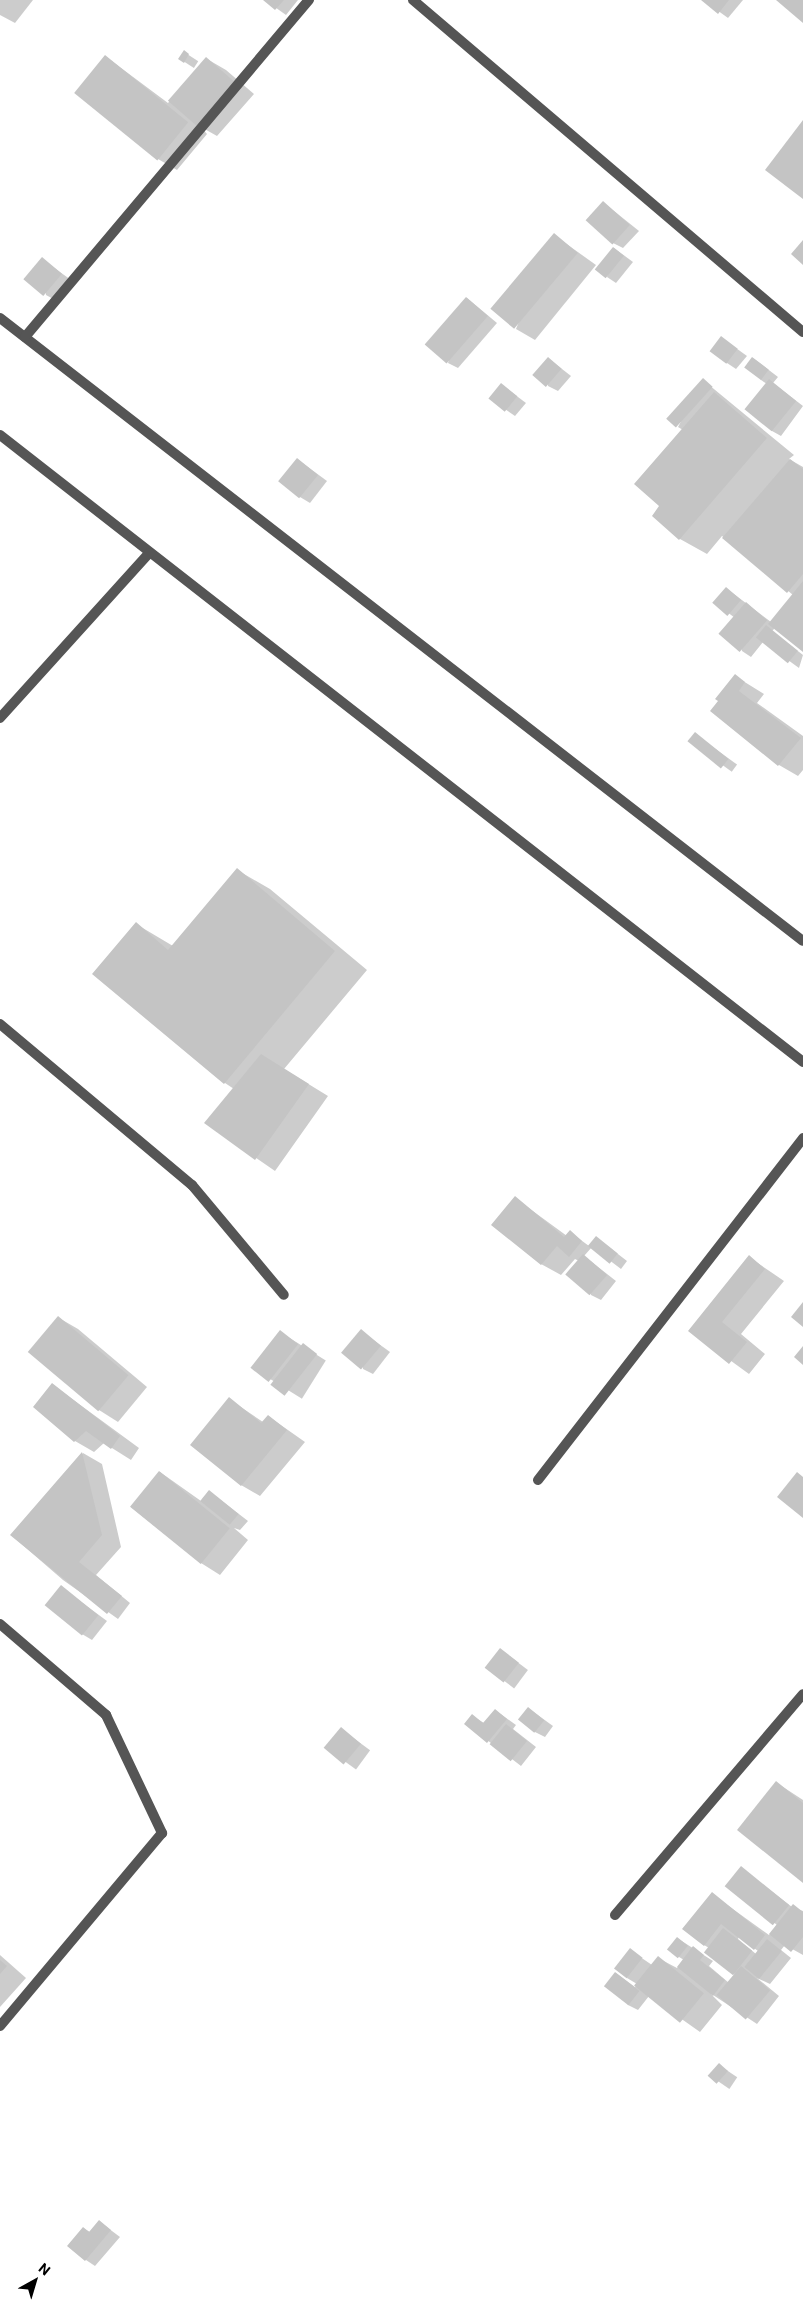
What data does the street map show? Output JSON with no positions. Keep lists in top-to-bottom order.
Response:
{
  "north": "top right"
}
